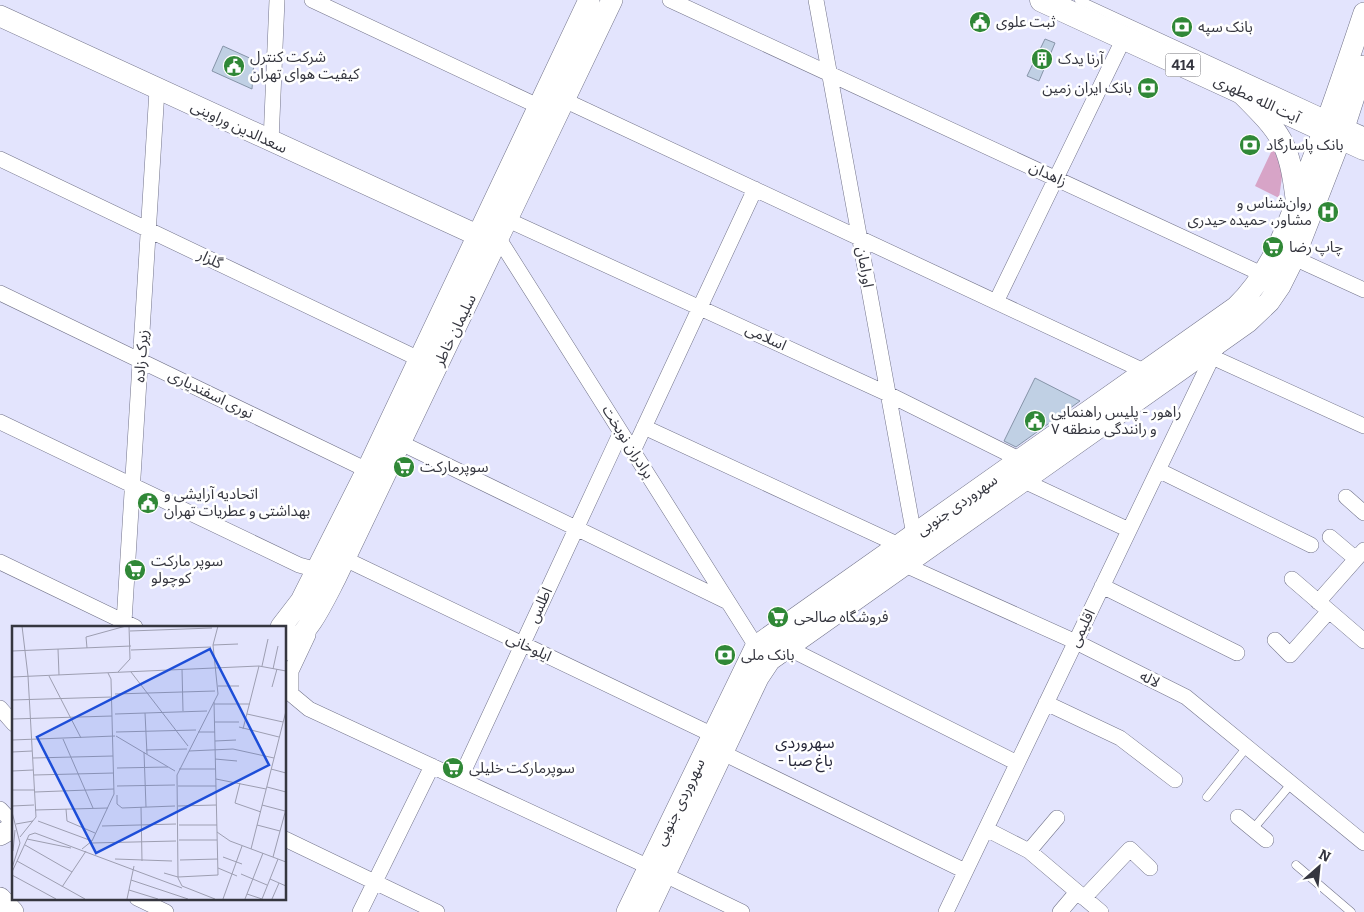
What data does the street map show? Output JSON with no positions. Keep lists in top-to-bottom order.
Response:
{
  "streets": {
    "main road": [
      "414",
      "آیت الله مطهری",
      "سعدالدین وراوینی",
      "سلیمان خاطر",
      "سهروردی جنوبی"
    ],
    "street": [
      "زاهدان",
      "گلزار",
      "اورامان",
      "اسلامی",
      "زیرک زاده",
      "نوری اسفندیاری",
      "برادران نوبخت",
      "اطلس",
      "اقلیمی",
      "ایلوخانی",
      "لاله"
    ]
  },
  "crossings": [
    ["آیت الله مطهری", "سهروردی جنوبی"],
    ["سعدالدین وراوینی", "سلیمان خاطر"],
    ["سعدالدین وراوینی", "زیرک زاده"],
    ["سعدالدین وراوینی", "برادران نوبخت"],
    ["زاهدان", "اورامان"],
    ["زاهدان", "سهروردی جنوبی"],
    ["گلزار", "سلیمان خاطر"],
    ["گلزار", "زیرک زاده"],
    ["اورامان", "اسلامی"],
    ["اورامان", "سهروردی جنوبی"],
    ["اورامان", "لاله"],
    ["سلیمان خاطر", "اسلامی"],
    ["سلیمان خاطر", "نوری اسفندیاری"],
    ["سلیمان خاطر", "برادران نوبخت"],
    ["سلیمان خاطر", "ایلوخانی"],
    ["اسلامی", "سهروردی جنوبی"],
    ["زیرک زاده", "نوری اسفندیاری"],
    ["برادران نوبخت", "سهروردی جنوبی"],
    ["برادران نوبخت", "اطلس"],
    ["سهروردی جنوبی", "اقلیمی"],
    ["سهروردی جنوبی", "ایلوخانی"],
    ["سهروردی جنوبی", "لاله"],
    ["اطلس", "ایلوخانی"],
    ["اقلیمی", "ایلوخانی"],
    ["اقلیمی", "لاله"]
  ],
  "districts": ["سهروردی - باغ صبا"],
  "places": {
    "public building": [
      "ثبت علوی",
      "شرکت کنترل کیفیت هوای تهران",
      "راهور - پلیس راهنمایی و رانندگی منطقه ۷",
      "اتحادیه آرایشی و بهداشتی و عطریات تهران"
    ],
    "bank": [
      "بانک سپه",
      "بانک ایران زمین",
      "بانک پاسارگاد",
      "بانک ملی"
    ],
    "building": ["آرنا یدک"],
    "hospital": ["روان‌شناس و مشاور، حمیده حیدری"],
    "supermarket": [
      "چاپ رضا",
      "سوپرمارکت",
      "سوپر مارکت کوچولو",
      "فروشگاه صالحی",
      "سوپرمارکت خلیلی"
    ]
  },
  "north": "top right"
}
